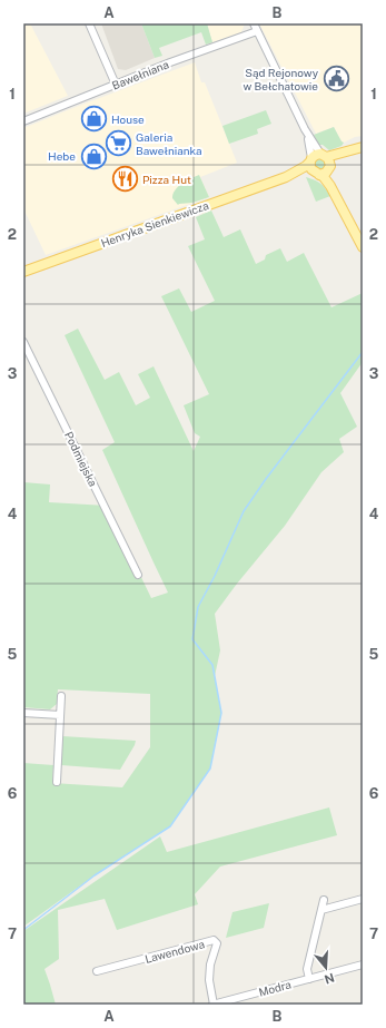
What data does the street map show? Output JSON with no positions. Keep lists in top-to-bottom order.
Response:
{
  "streets": {
    "main road": ["Henryka Sienkiewicza"],
    "street": [
      "Bawełniana",
      "Podmiejska",
      "Lawendowa",
      "Modra"
    ]
  },
  "crossings": [
    ["Lawendowa", "Modra"]
  ],
  "places": {
    "public building": ["Sąd Rejonowy w Bełchatowie"],
    "shop": ["House", "Hebe"],
    "supermarket": ["Galeria Bawełnianka"],
    "restaurant": ["Pizza Hut"]
  },
  "north": "bottom",
  "grid": {
    "columns": ["A", "B"],
    "rows": [
      "1",
      "2",
      "3",
      "4",
      "5",
      "6",
      "7"
    ]
  }
}
